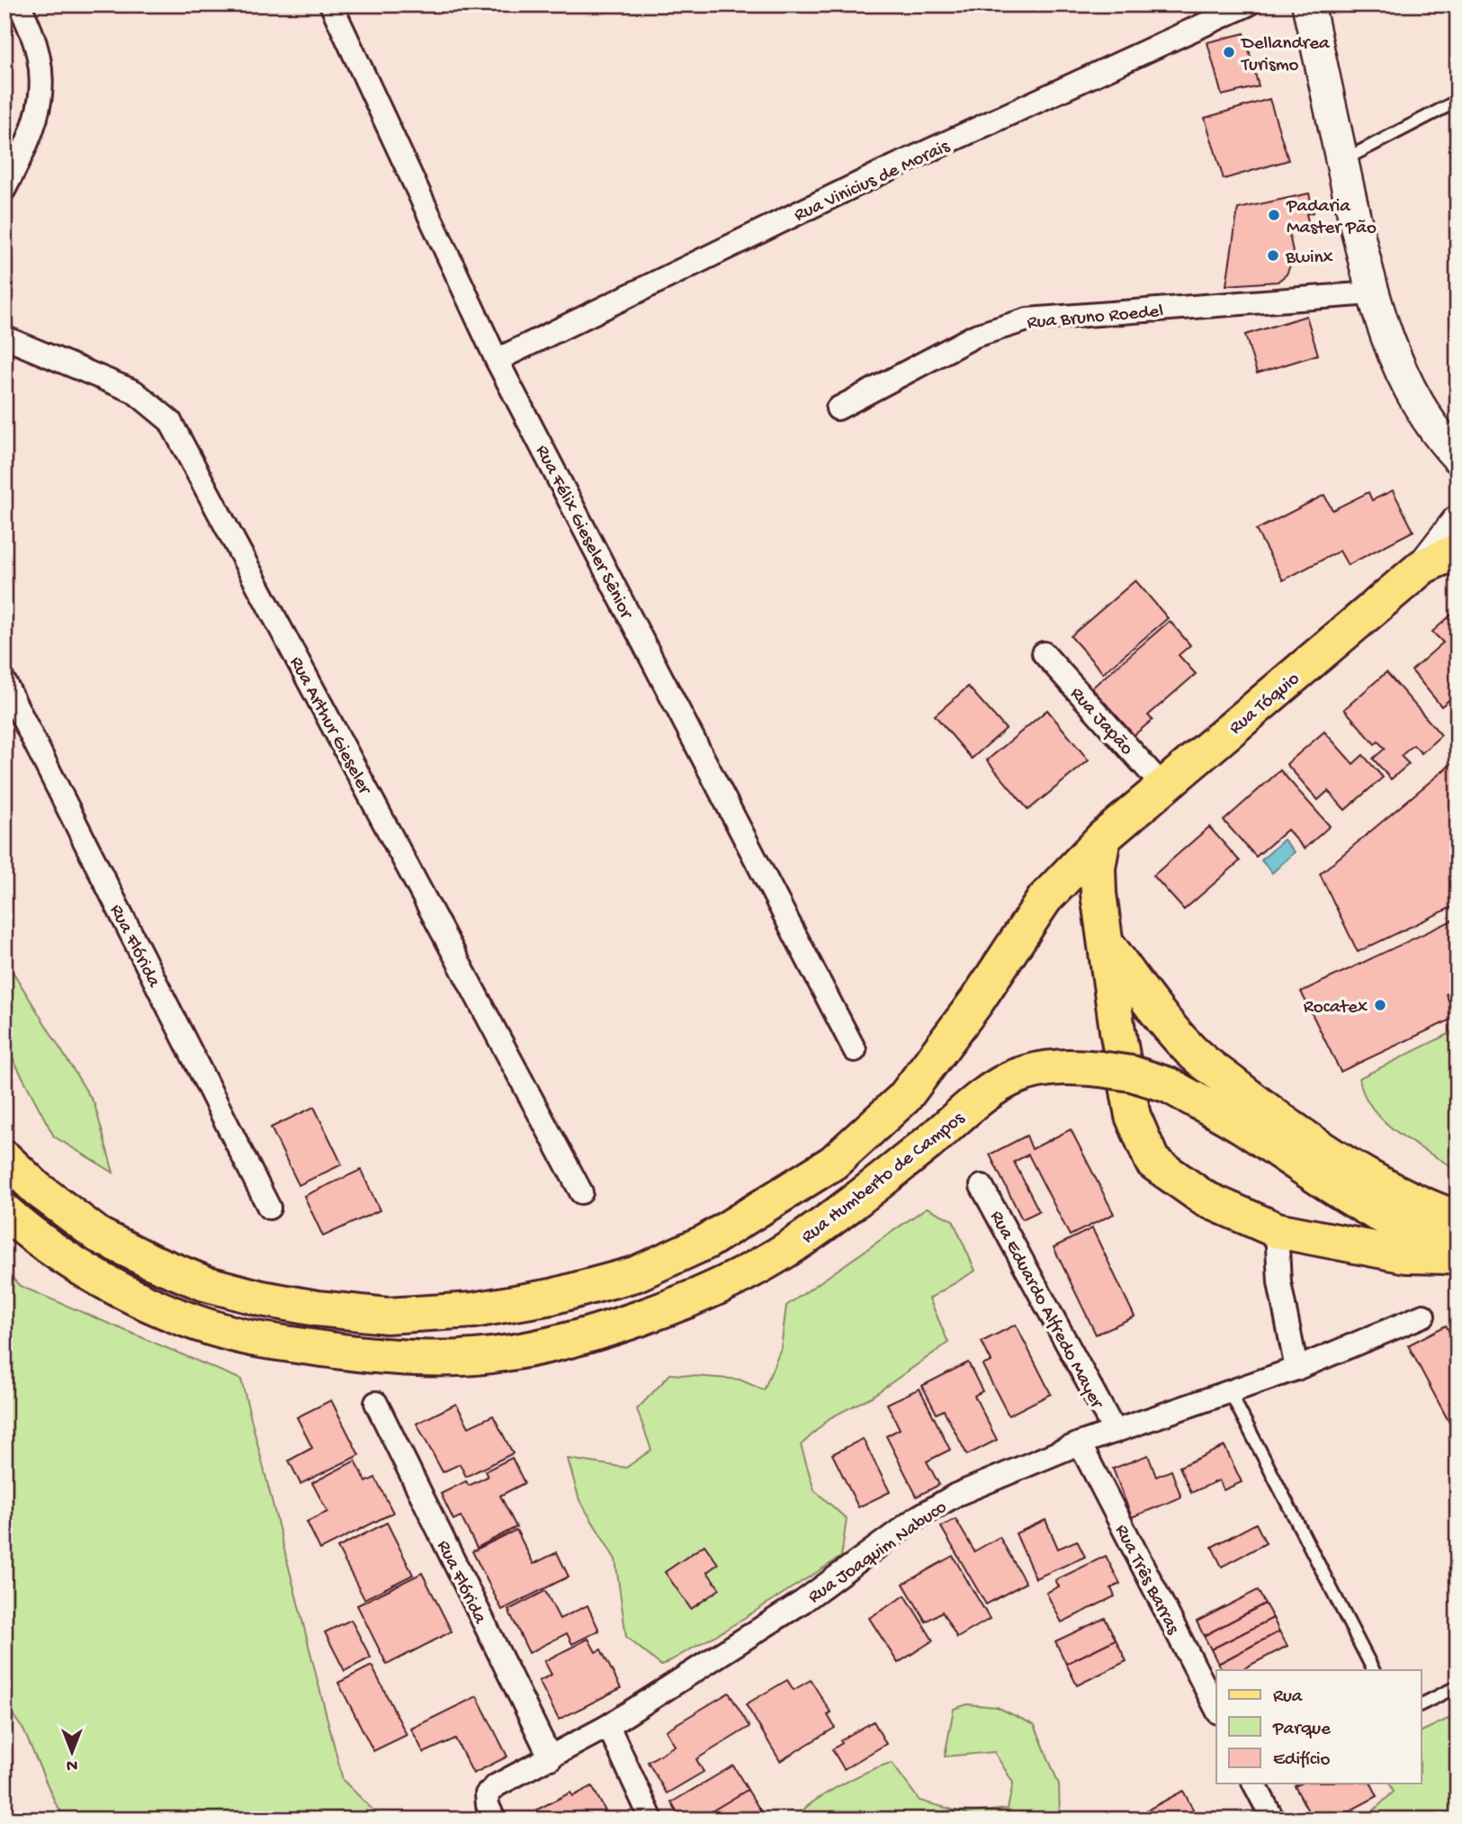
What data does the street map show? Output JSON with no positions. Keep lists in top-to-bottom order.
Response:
{
  "streets": {
    "main road": ["Rua Tóquio", "Rua Humberto de Campos"],
    "street": [
      "Rua Vinicius de Morais",
      "Rua Bruno Roedel",
      "Rua Félix Gieseler Sênior",
      "Rua Japão",
      "Rua Arthur Gieseler",
      "Rua Flórida",
      "Rua Eduardo Alfredo Mayer",
      "Rua Joaquim Nabuco",
      "Rua Três Barras"
    ]
  },
  "crossings": [
    ["Rua Vinicius de Morais", "Rua Félix Gieseler Sênior"],
    ["Rua Tóquio", "Rua Japão"],
    ["Rua Flórida", "Rua Joaquim Nabuco"],
    ["Rua Eduardo Alfredo Mayer", "Rua Joaquim Nabuco"],
    ["Rua Joaquim Nabuco", "Rua Três Barras"]
  ],
  "places": [
    "Dellandrea Turismo",
    "Padaria Master Pão",
    "Bwinx",
    "Rocatex"
  ],
  "legend": ["Rua", "Parque", "Edifício"],
  "north": "bottom"
}
